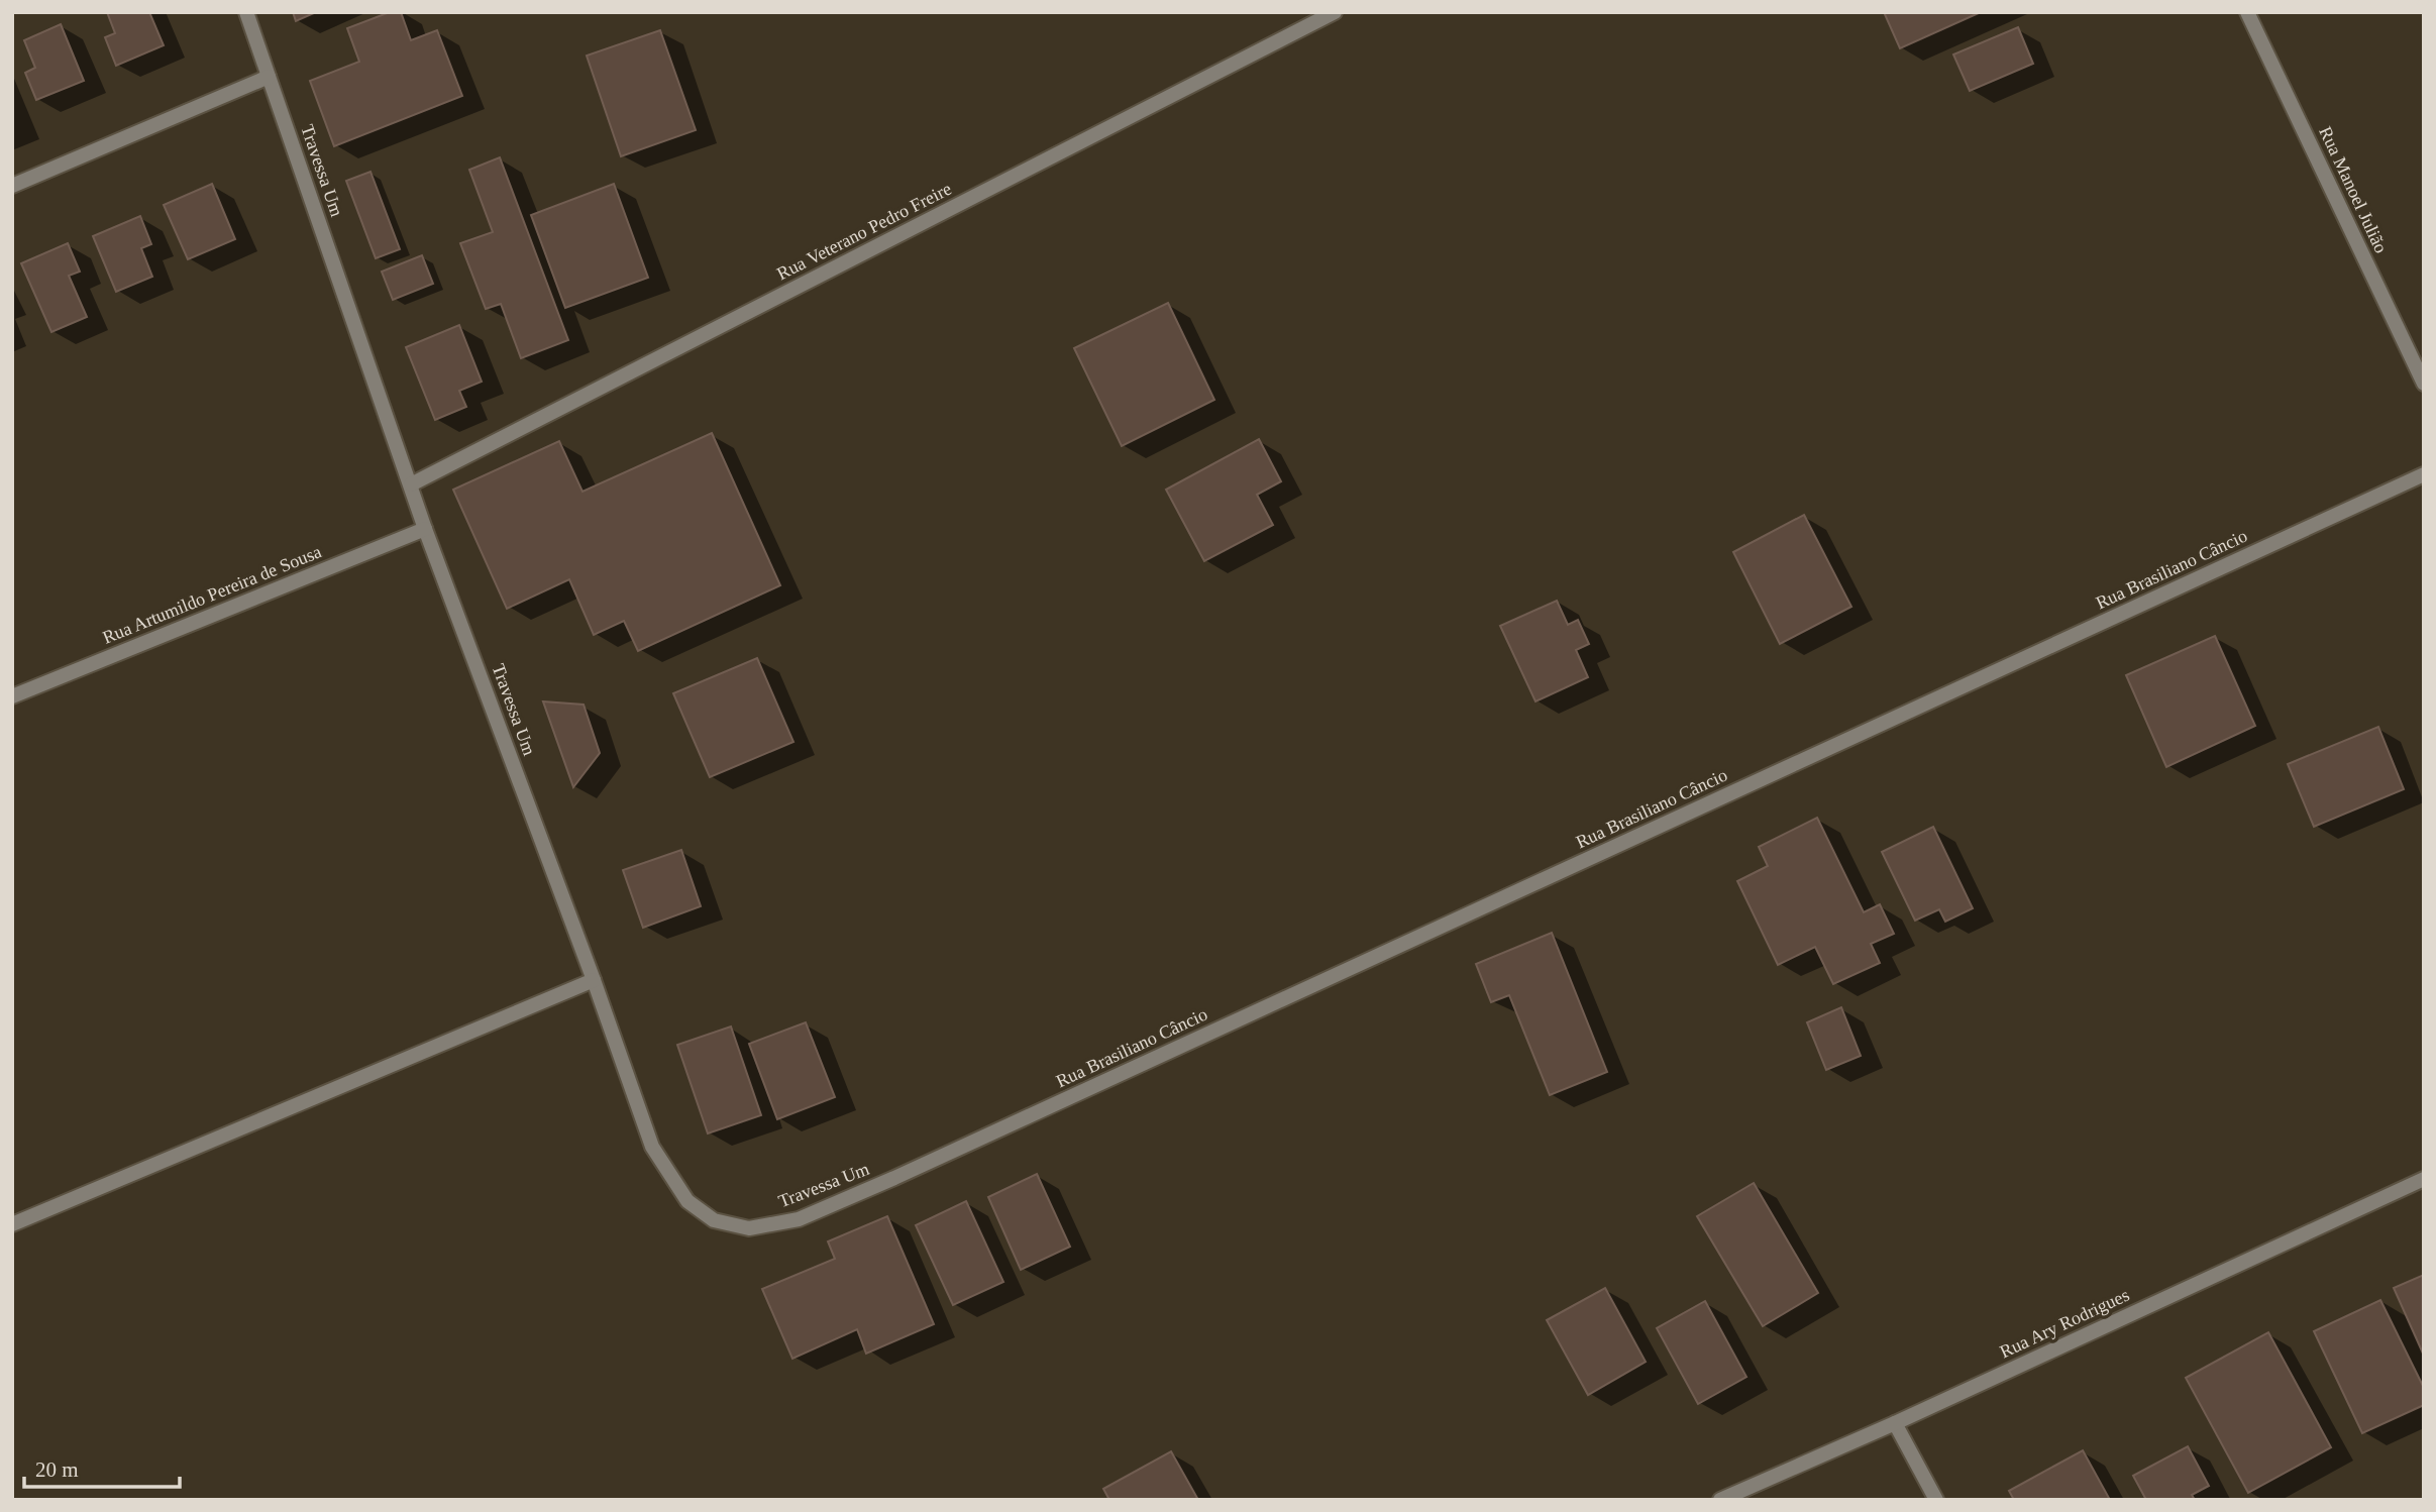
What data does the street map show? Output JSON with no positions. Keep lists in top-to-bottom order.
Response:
{
  "streets": {
    "street": [
      "Travessa Um",
      "Rua Manoel Julião",
      "Rua Veterano Pedro Freire",
      "Rua Brasiliano Câncio",
      "Rua Artumildo Pereira de Sousa",
      "Rua Ary Rodrigues"
    ]
  },
  "crossings": [
    ["Travessa Um", "Rua Veterano Pedro Freire"],
    ["Travessa Um", "Rua Brasiliano Câncio"],
    ["Travessa Um", "Rua Artumildo Pereira de Sousa"]
  ],
  "scale_bar": "20 m"
}
